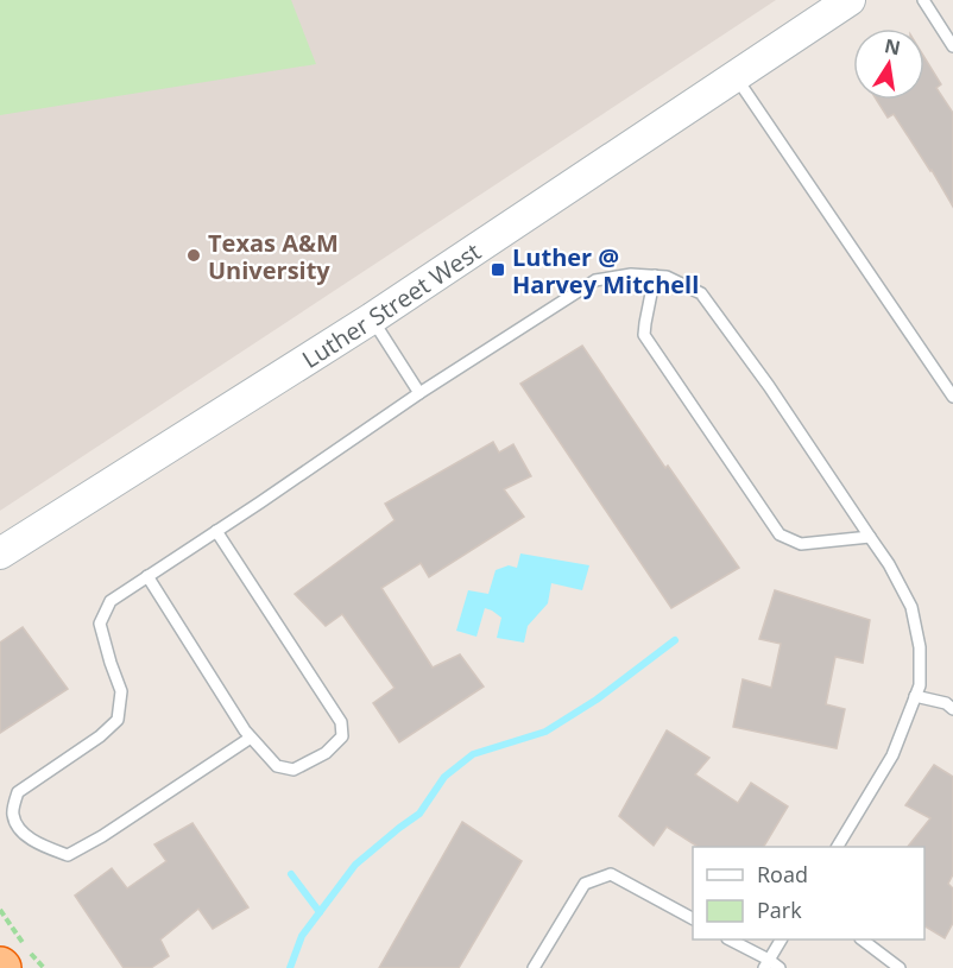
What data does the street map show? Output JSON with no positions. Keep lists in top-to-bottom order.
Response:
{
  "streets": {
    "street": ["Luther Street West"]
  },
  "places": {
    "other": ["Texas A&M University"],
    "transit": ["Luther @ Harvey Mitchell"]
  },
  "legend": ["Road", "Park"],
  "north": "top"
}
